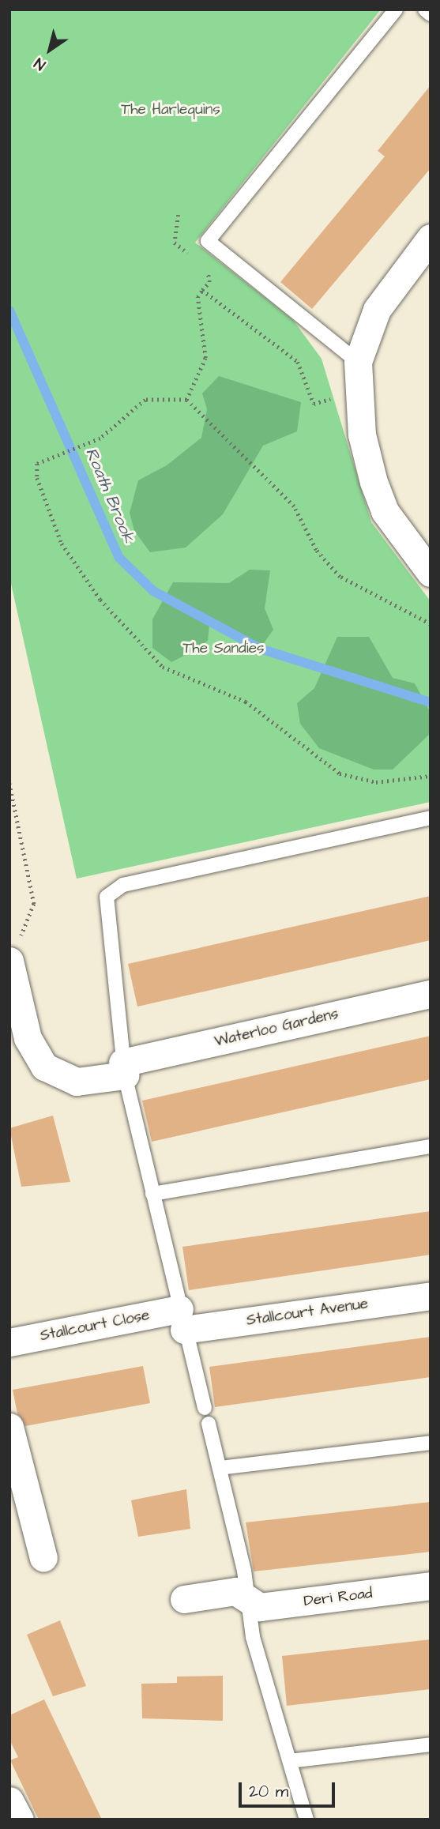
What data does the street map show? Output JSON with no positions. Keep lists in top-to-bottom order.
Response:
{
  "streets": {
    "street": [
      "Waterloo Gardens",
      "Stallcourt Avenue",
      "Stallcourt Close",
      "Deri Road"
    ]
  },
  "crossings": [
    ["Stallcourt Avenue", "Stallcourt Close"]
  ],
  "water": ["Roath Brook"],
  "parks": ["The Harlequins", "The Sandies"],
  "scale_bar": "20 m",
  "north": "bottom left"
}
